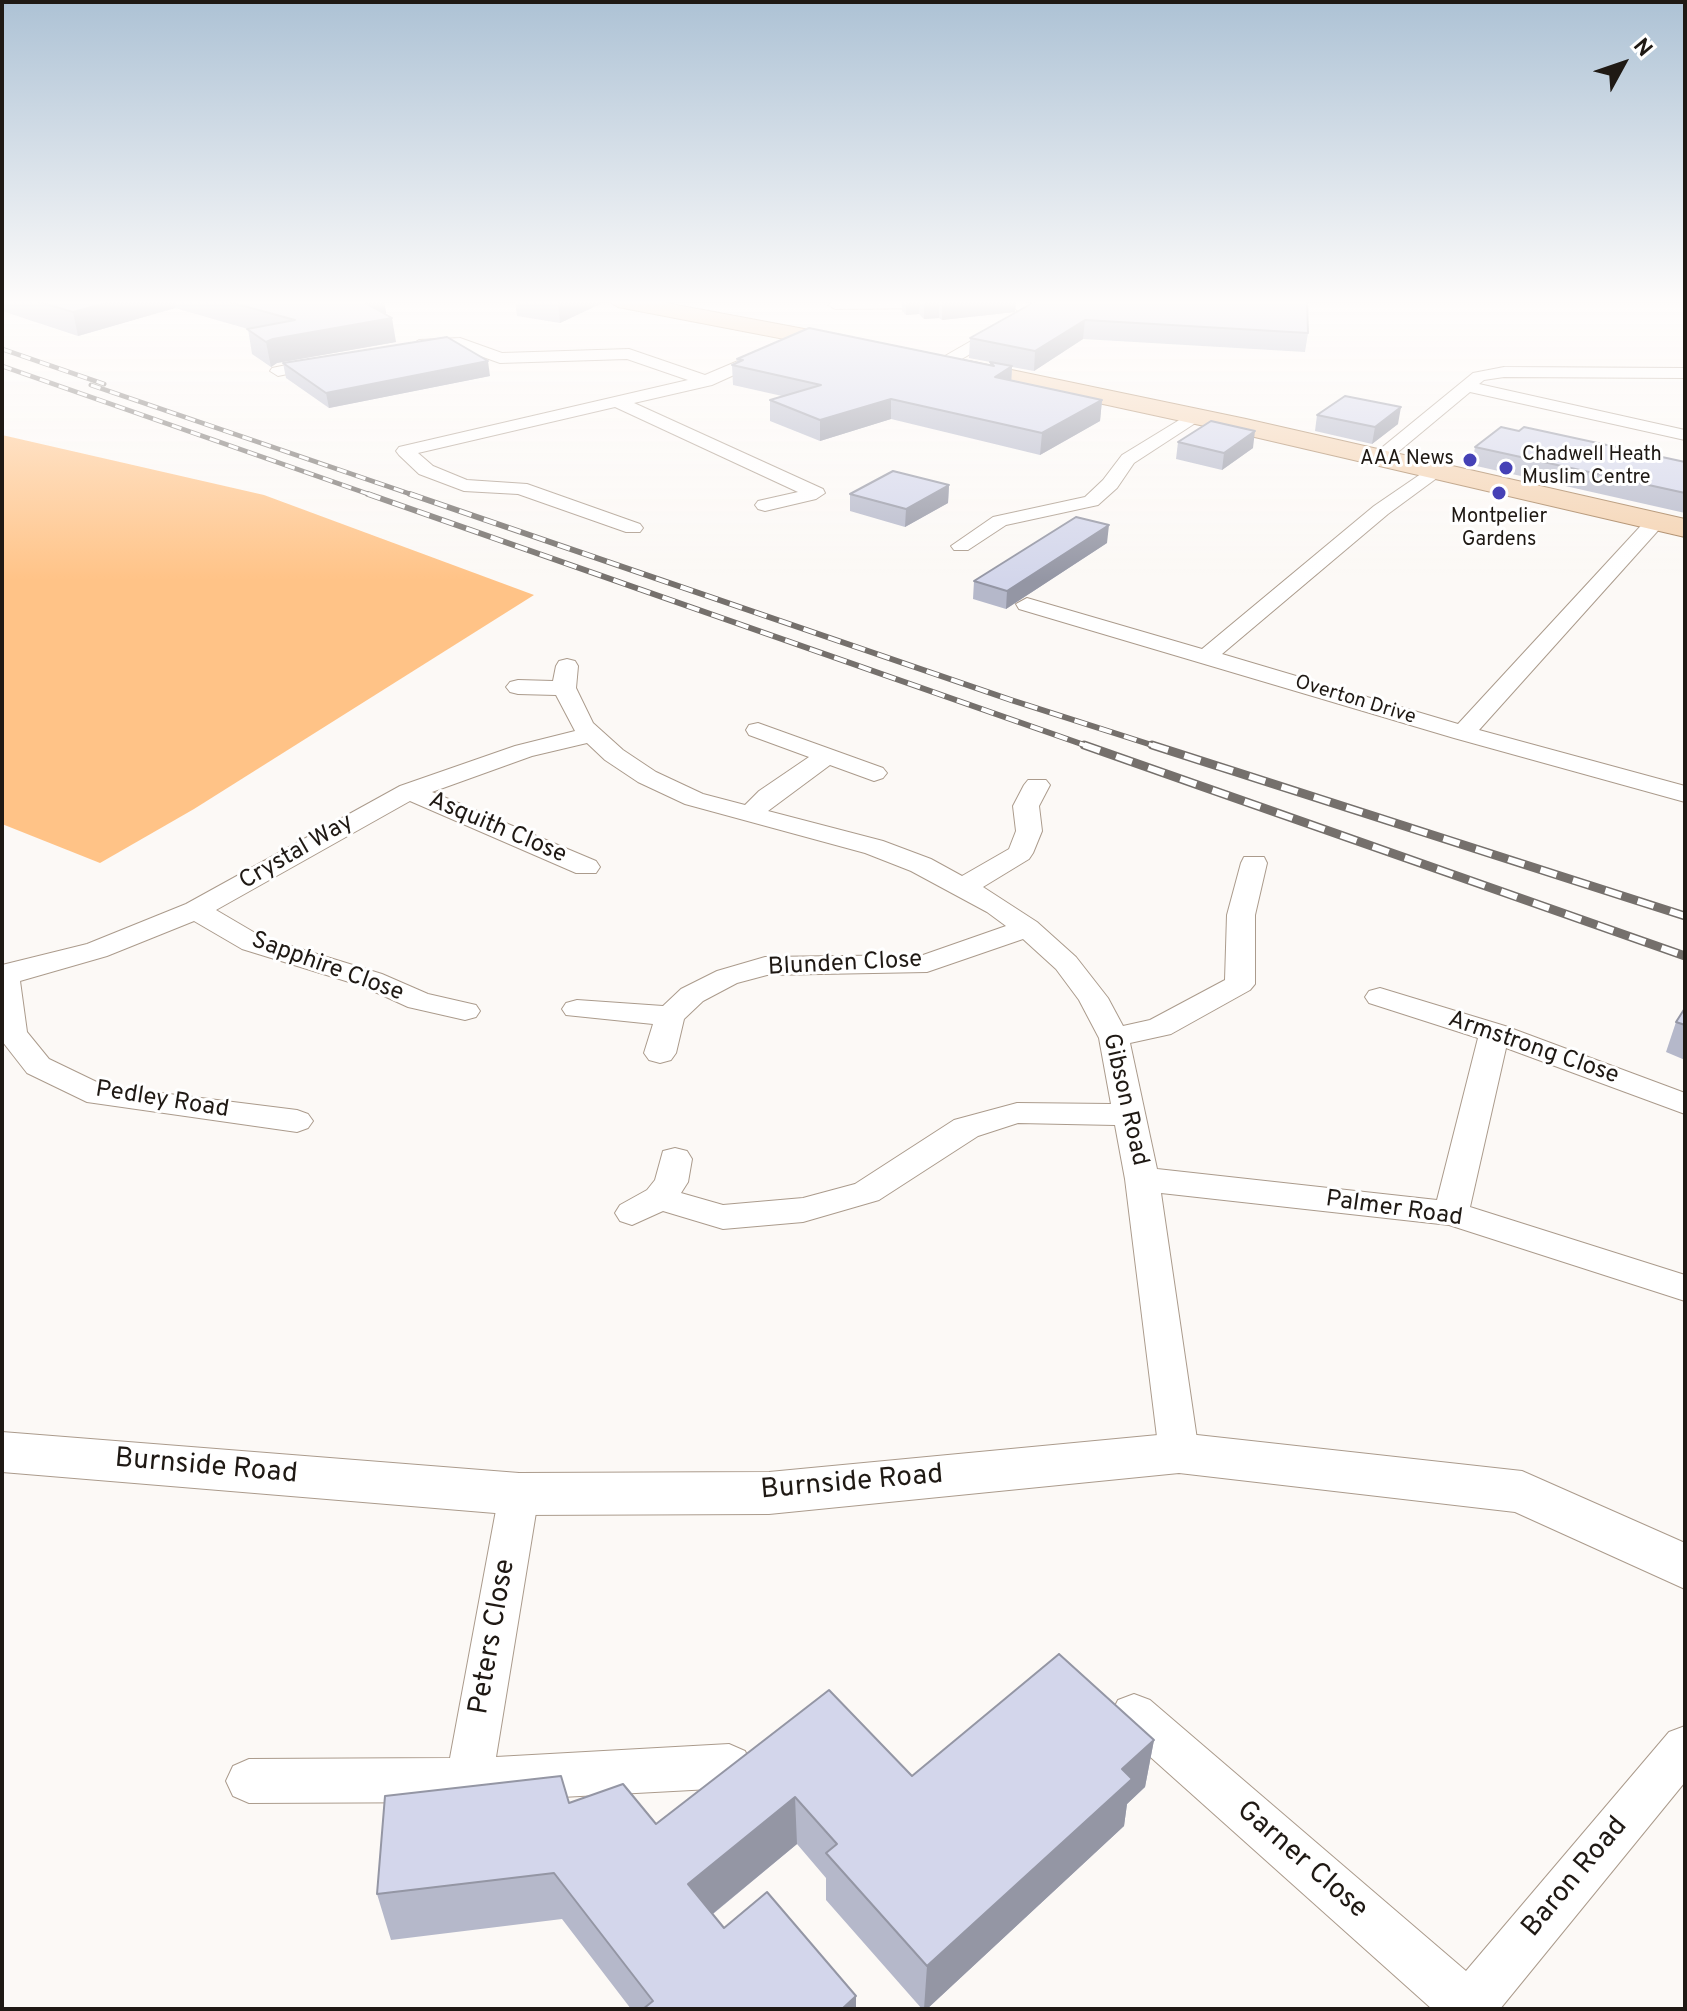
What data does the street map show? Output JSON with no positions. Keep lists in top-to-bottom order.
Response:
{
  "streets": {
    "street": [
      "Overton Drive",
      "Asquith Close",
      "Crystal Way",
      "Blunden Close",
      "Sapphire Close",
      "Armstrong Close",
      "Gibson Road",
      "Pedley Road",
      "Palmer Road",
      "Burnside Road",
      "Peters Close",
      "Garner Close",
      "Baron Road"
    ]
  },
  "crossings": [
    ["Asquith Close", "Crystal Way"],
    ["Crystal Way", "Sapphire Close"],
    ["Crystal Way", "Gibson Road"],
    ["Crystal Way", "Pedley Road"],
    ["Blunden Close", "Gibson Road"],
    ["Gibson Road", "Palmer Road"],
    ["Gibson Road", "Burnside Road"],
    ["Burnside Road", "Peters Close"],
    ["Garner Close", "Baron Road"]
  ],
  "places": ["AAA News", "Chadwell Heath Muslim Centre", "Montpelier Gardens"],
  "north": "top right"
}
